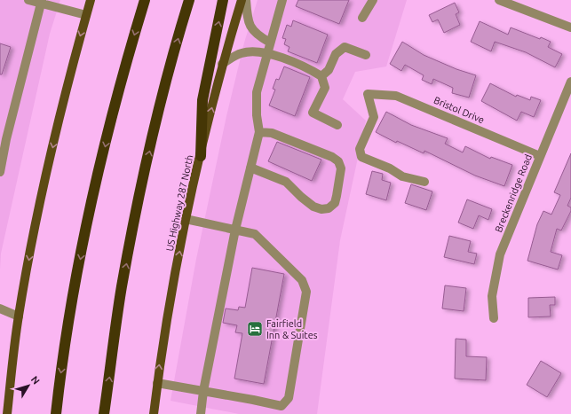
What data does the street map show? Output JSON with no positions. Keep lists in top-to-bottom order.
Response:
{
  "streets": {
    "main road": ["US Highway 287 North"],
    "street": ["Bristol Drive", "Breckenridge Road"]
  },
  "crossings": [
    ["Bristol Drive", "Breckenridge Road"]
  ],
  "one_way": ["US Highway 287 North"],
  "places": {
    "hotel": ["Fairfield Inn & Suites"]
  },
  "north": "top right"
}
